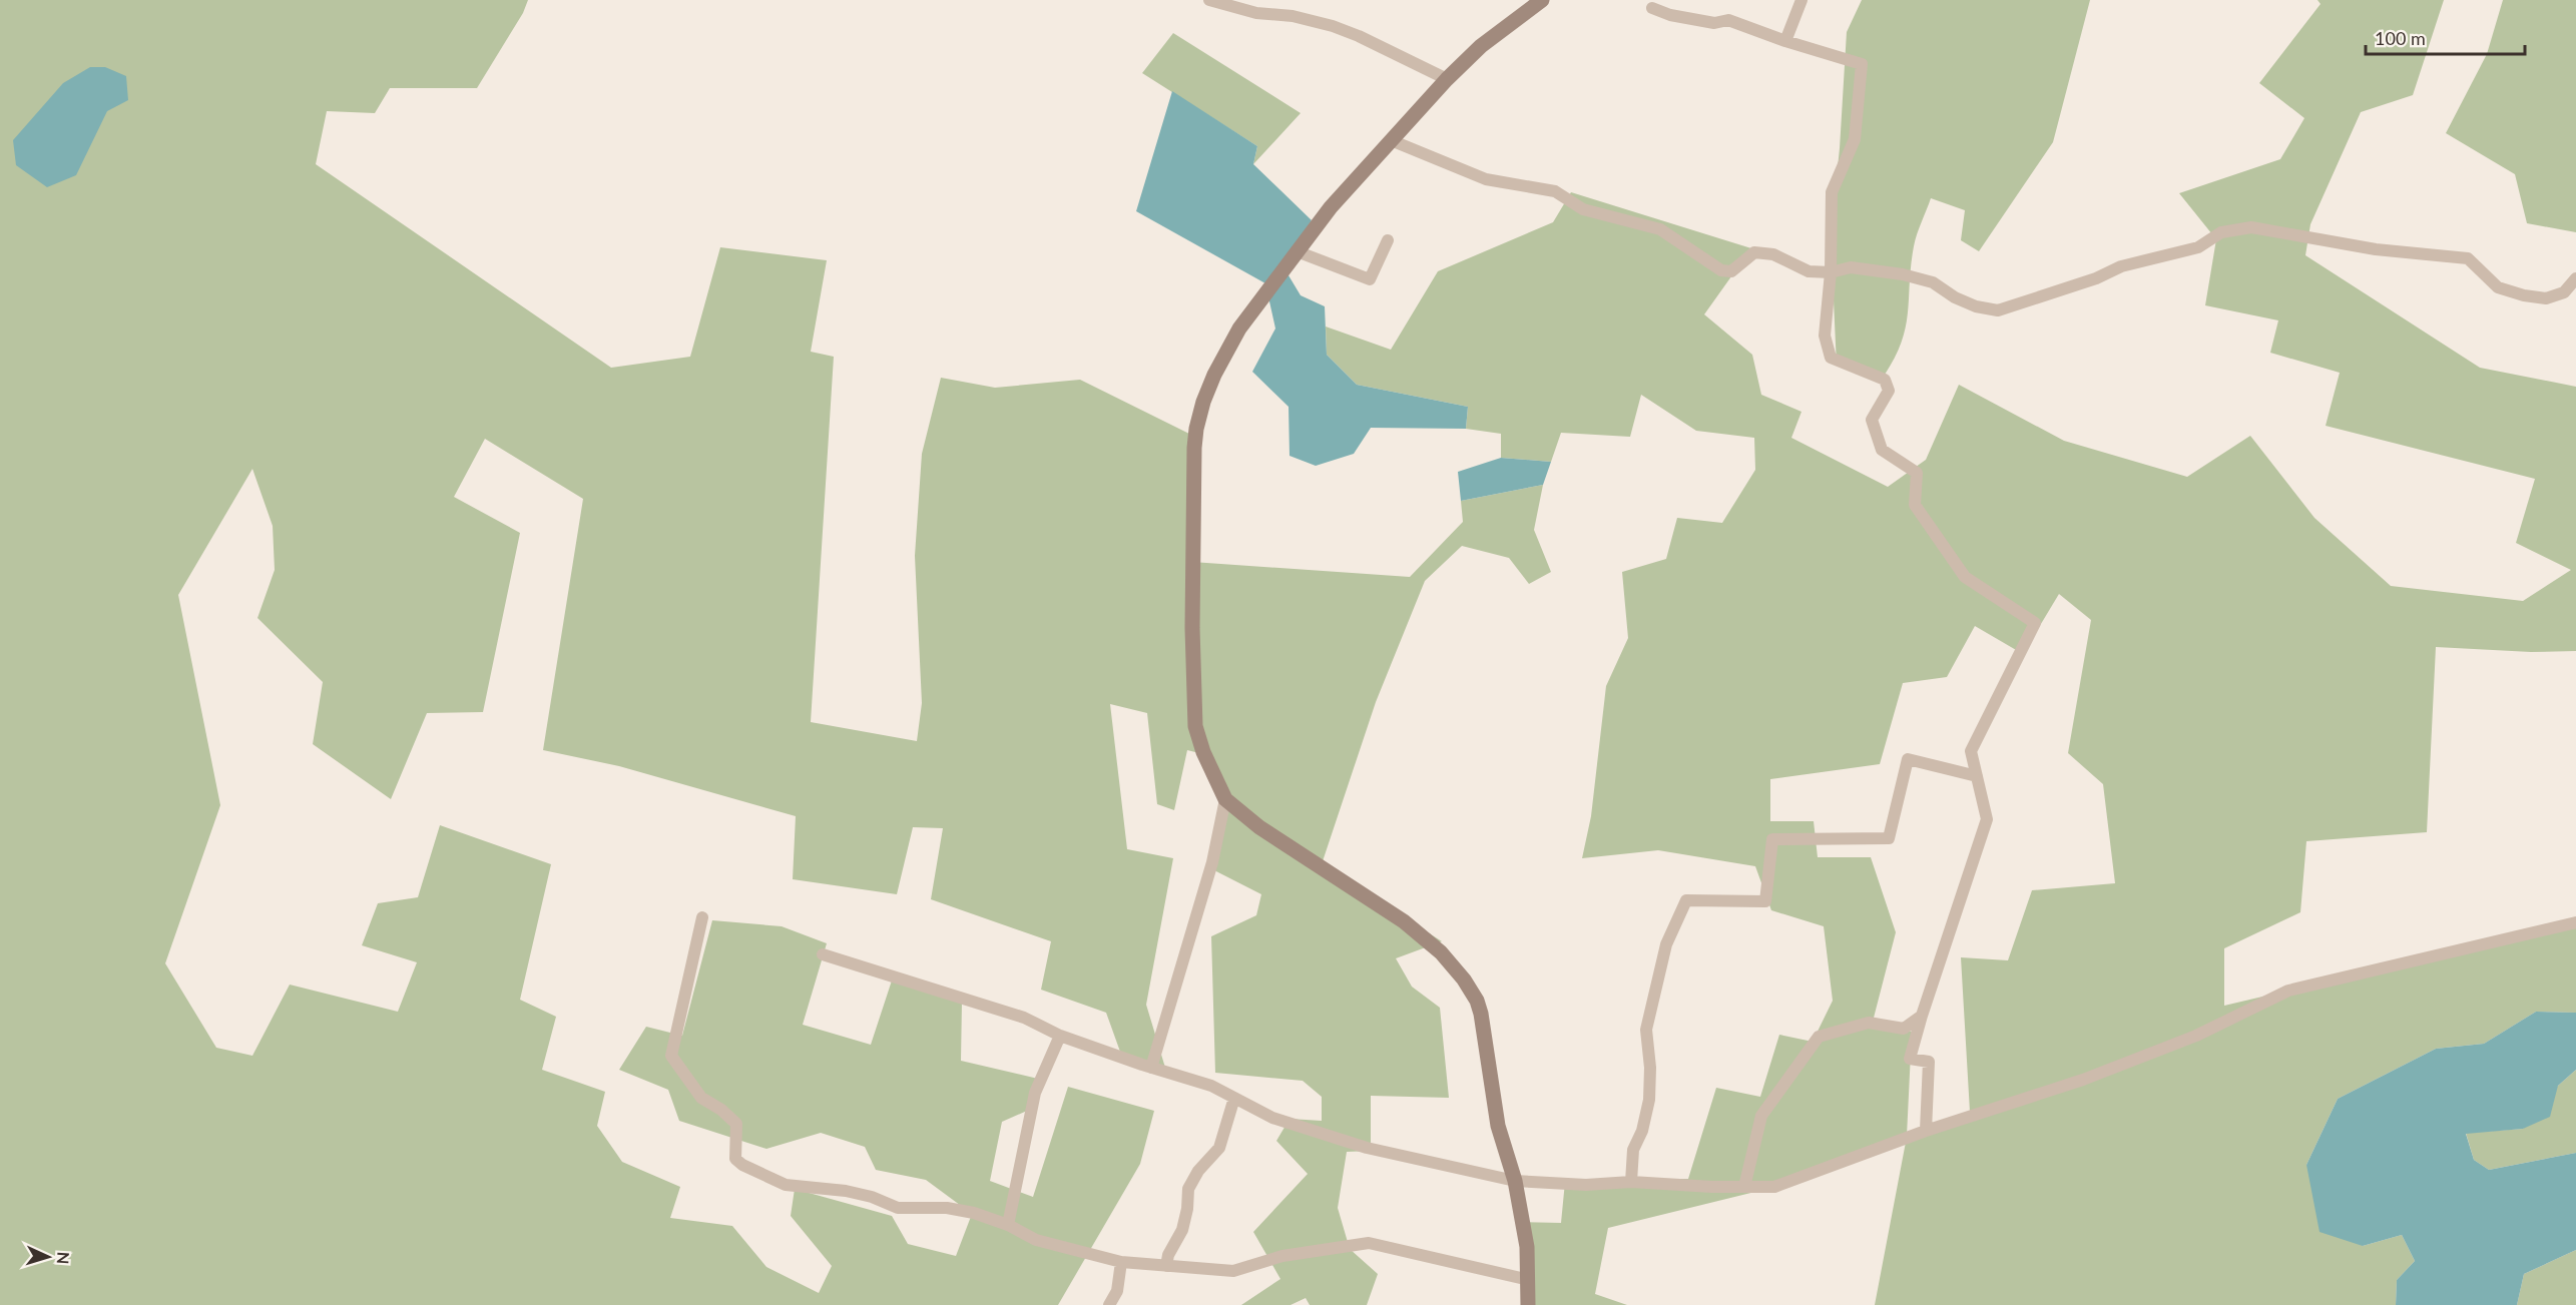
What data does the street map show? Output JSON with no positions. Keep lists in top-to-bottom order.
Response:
{
  "scale_bar": "100 m",
  "north": "right"
}
